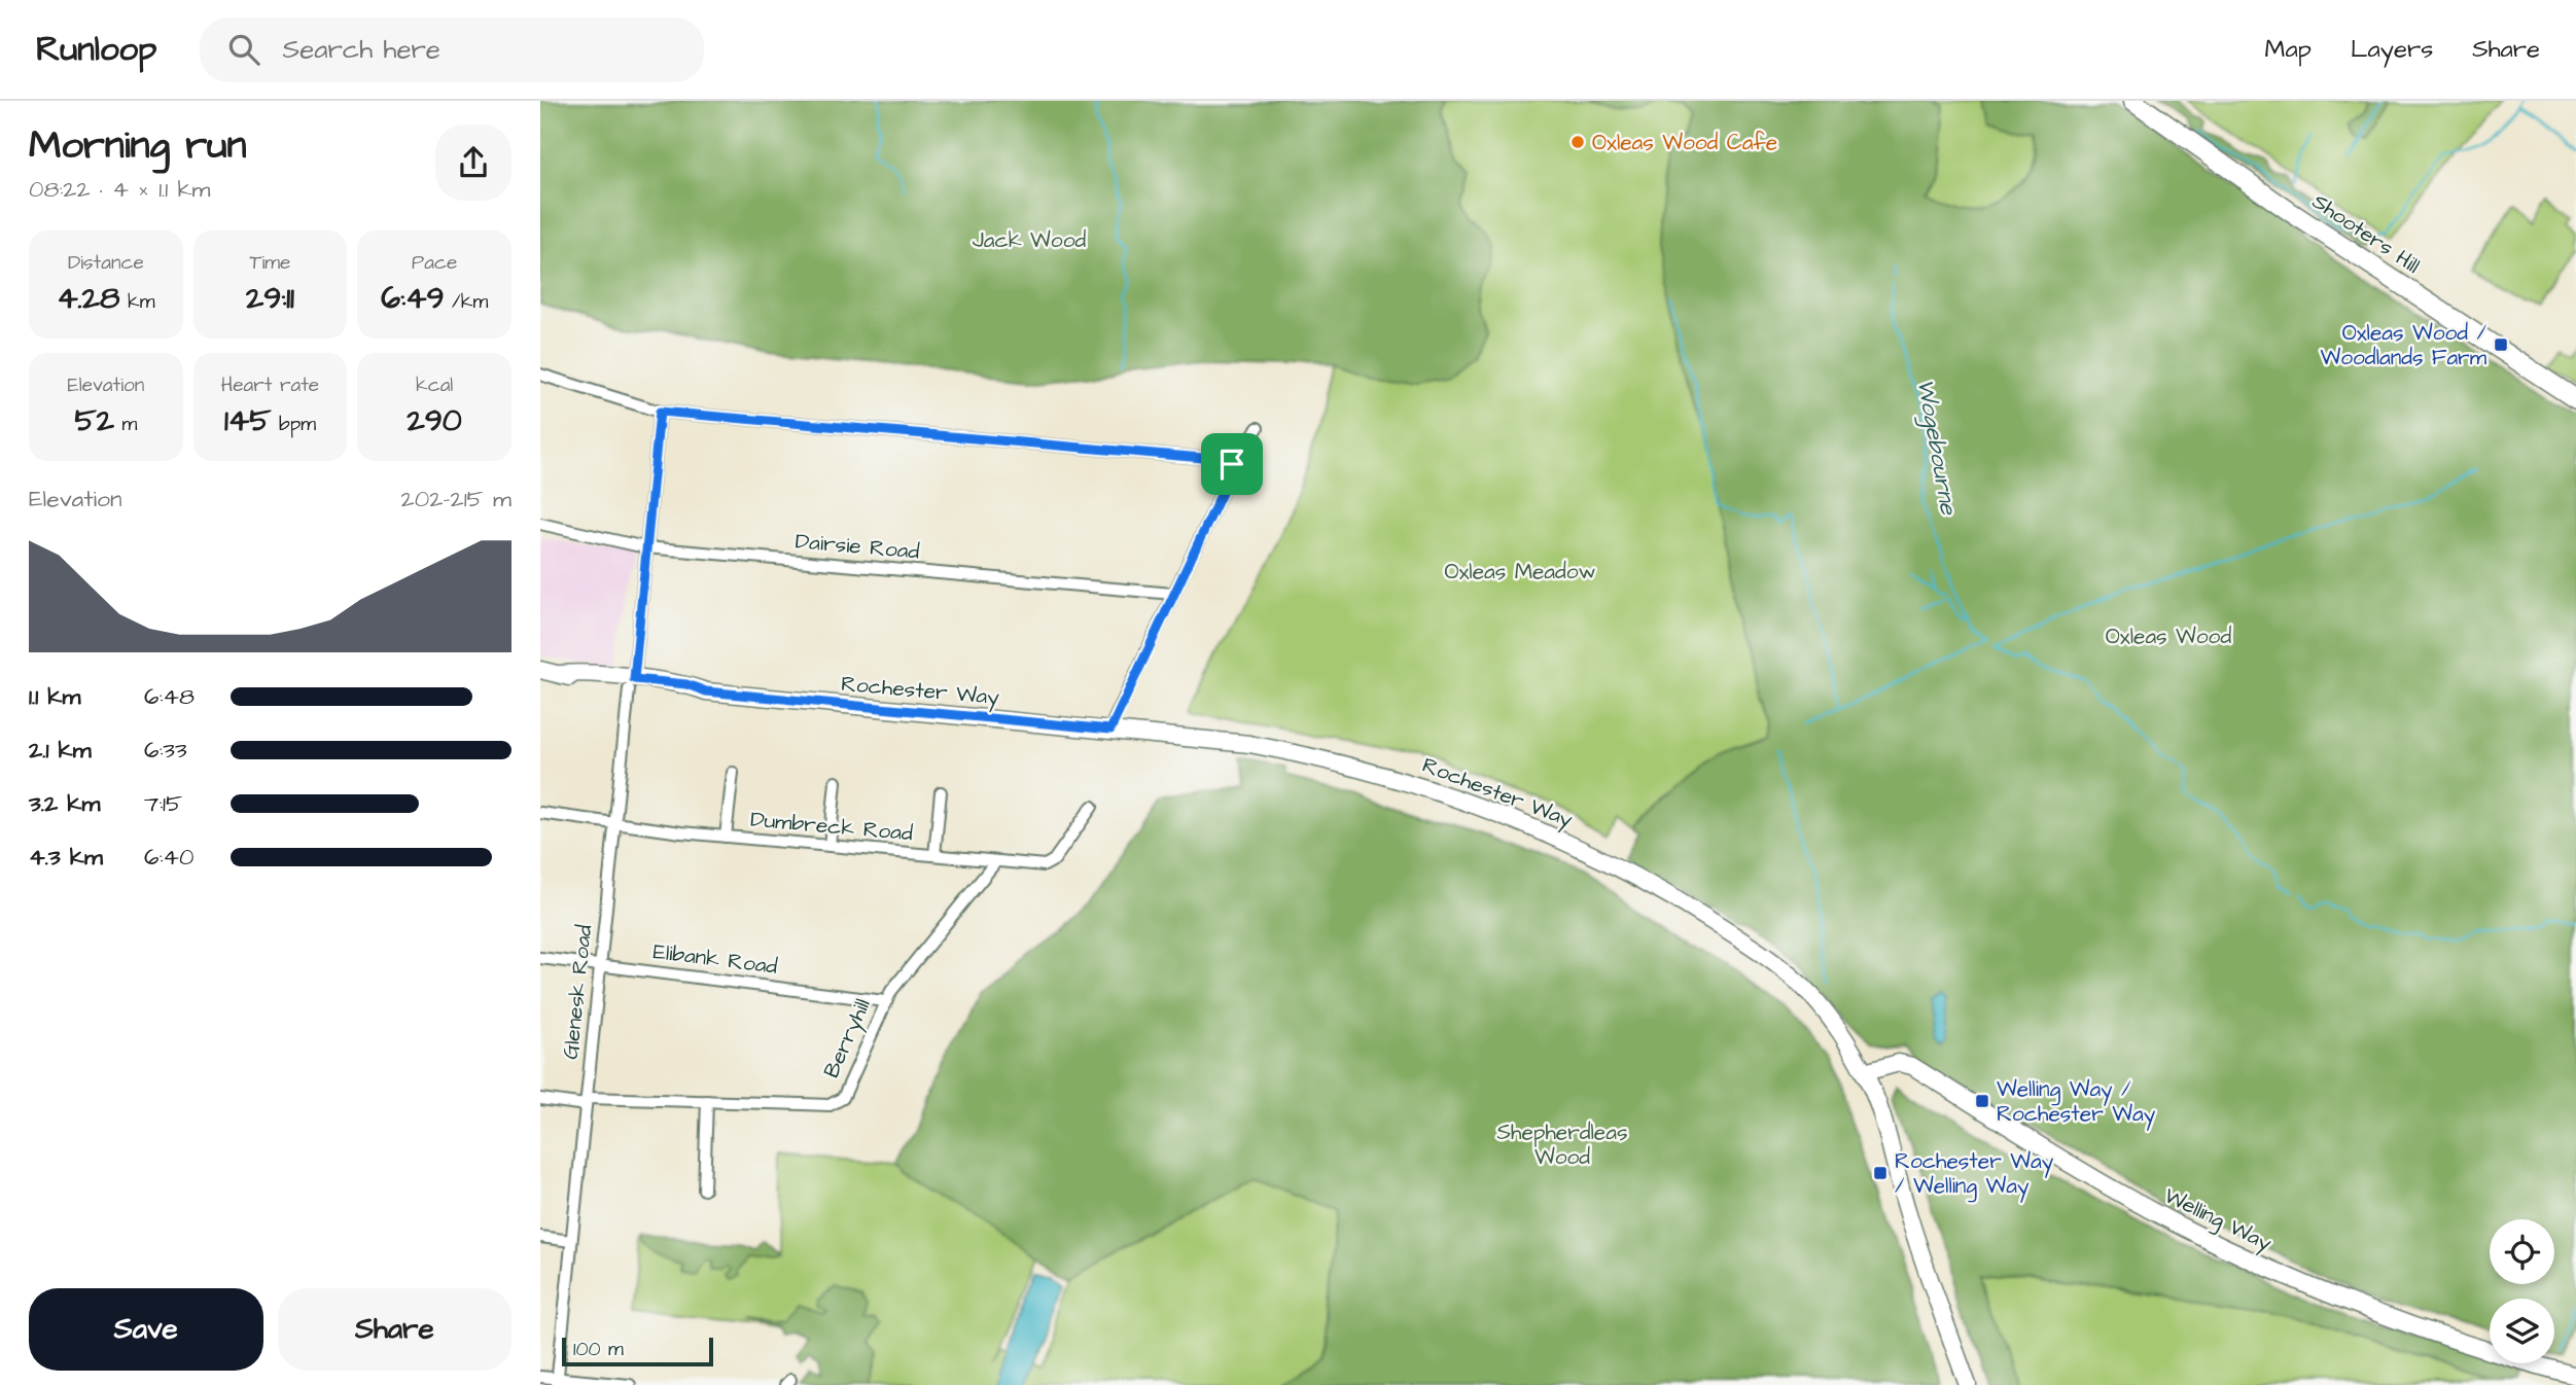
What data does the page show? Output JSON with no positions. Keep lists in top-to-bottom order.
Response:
{
  "streets": {
    "main road": ["Shooters Hill"],
    "street": [
      "Dairsie Road",
      "Rochester Way",
      "Dumbreck Road",
      "Elibank Road",
      "Glenesk Road",
      "Berryhill",
      "Welling Way"
    ]
  },
  "crossings": [
    ["Dairsie Road", "Glenesk Road"],
    ["Rochester Way", "Glenesk Road"],
    ["Rochester Way", "Welling Way"],
    ["Dumbreck Road", "Glenesk Road"],
    ["Dumbreck Road", "Berryhill"],
    ["Elibank Road", "Glenesk Road"],
    ["Elibank Road", "Berryhill"],
    ["Glenesk Road", "Berryhill"]
  ],
  "water": ["Wogebourne"],
  "parks": [
    "Jack Wood",
    "Oxleas Meadow",
    "Oxleas Wood",
    "Shepherdleas Wood"
  ],
  "places": {
    "other": ["Oxleas Wood Cafe"],
    "transit": ["Oxleas Wood / Woodlands Farm", "Welling Way / Rochester Way", "Rochester Way / Welling Way"]
  },
  "scale_bar": "100 m",
  "page": {
    "header": "Runloop",
    "search": "Search here",
    "nav": ["Map", "Layers", "Share"],
    "heading": ["Morning run", "08:22 · 4 × 1.1 km"],
    "stats": [
      ["Distance", "4.28 km"],
      ["Time", "29:11"],
      ["Pace", "6:49 /km"],
      ["Elevation", "52 m"],
      ["Heart rate", "145 bpm"],
      ["kcal", "290"]
    ],
    "chart": ["Elevation", "202–215 m"],
    "list": [
      {
        "name": "1.1 km",
        "note": "6:48"
      },
      {
        "name": "2.1 km",
        "note": "6:33"
      },
      {
        "name": "3.2 km",
        "note": "7:15"
      },
      {
        "name": "4.3 km",
        "note": "6:40"
      }
    ],
    "buttons": ["Save", "Share"],
    "scale": "100 m"
  }
}
